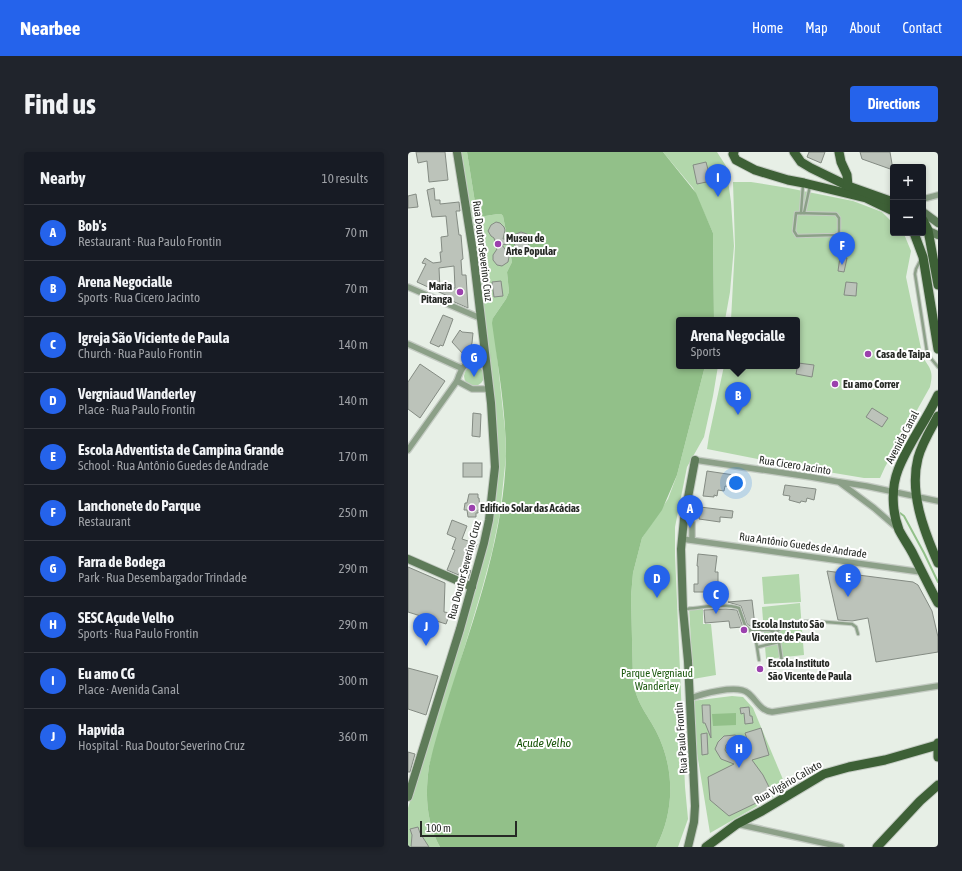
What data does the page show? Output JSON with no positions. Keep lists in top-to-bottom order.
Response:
{
  "streets": {
    "main road": [
      "Rua Doutor Severino Cruz",
      "Avenida Canal",
      "Rua Paulo Frontin",
      "Rua Vigário Calixto"
    ],
    "street": ["Rua Cicero Jacinto", "Rua Antônio Guedes de Andrade"]
  },
  "crossings": [
    ["Avenida Canal", "Rua Cicero Jacinto"],
    ["Avenida Canal", "Rua Antônio Guedes de Andrade"],
    ["Rua Cicero Jacinto", "Rua Paulo Frontin"],
    ["Rua Antônio Guedes de Andrade", "Rua Paulo Frontin"]
  ],
  "water": ["Açude Velho"],
  "parks": ["Parque Vergniaud Wanderley"],
  "places": [
    "Museu de Arte Popular",
    "Maria Pitanga",
    "Casa de Taipa",
    "Eu amo Correr",
    "Edifício Solar das Acácias",
    "Escola Instuto São Vicente de Paula",
    "Escola Instituto São Vicente de Paula"
  ],
  "scale_bar": "100 m",
  "page": {
    "header": "Nearbee",
    "nav": [
      "Home",
      "Map",
      "About",
      "Contact"
    ],
    "buttons": "Directions",
    "title": "Find us",
    "heading": ["Nearby", "10 results"],
    "map_buttons": ["+", "−"],
    "pins": [
      "I",
      "F",
      "G",
      "B",
      "A",
      "E",
      "D",
      "C",
      "J",
      "H"
    ],
    "list": [
      {
        "mark": "A",
        "name": "Bob's",
        "note": "Restaurant · Rua Paulo Frontin",
        "value": "70 m"
      },
      {
        "mark": "B",
        "name": "Arena Negocialle",
        "note": "Sports · Rua Cicero Jacinto",
        "value": "70 m"
      },
      {
        "mark": "C",
        "name": "Igreja São Viciente de Paula",
        "note": "Church · Rua Paulo Frontin",
        "value": "140 m"
      },
      {
        "mark": "D",
        "name": "Vergniaud Wanderley",
        "note": "Place · Rua Paulo Frontin",
        "value": "140 m"
      },
      {
        "mark": "E",
        "name": "Escola Adventista de Campina Grande",
        "note": "School · Rua Antônio Guedes de Andrade",
        "value": "170 m"
      },
      {
        "mark": "F",
        "name": "Lanchonete do Parque",
        "note": "Restaurant",
        "value": "250 m"
      },
      {
        "mark": "G",
        "name": "Farra de Bodega",
        "note": "Park · Rua Desembargador Trindade",
        "value": "290 m"
      },
      {
        "mark": "H",
        "name": "SESC Açude Velho",
        "note": "Sports · Rua Paulo Frontin",
        "value": "290 m"
      },
      {
        "mark": "I",
        "name": "Eu amo CG",
        "note": "Place · Avenida Canal",
        "value": "300 m"
      },
      {
        "mark": "J",
        "name": "Hapvida",
        "note": "Hospital · Rua Doutor Severino Cruz",
        "value": "360 m"
      }
    ],
    "popup": ["Arena Negocialle", "Sports"],
    "scale": "100 m"
  }
}
